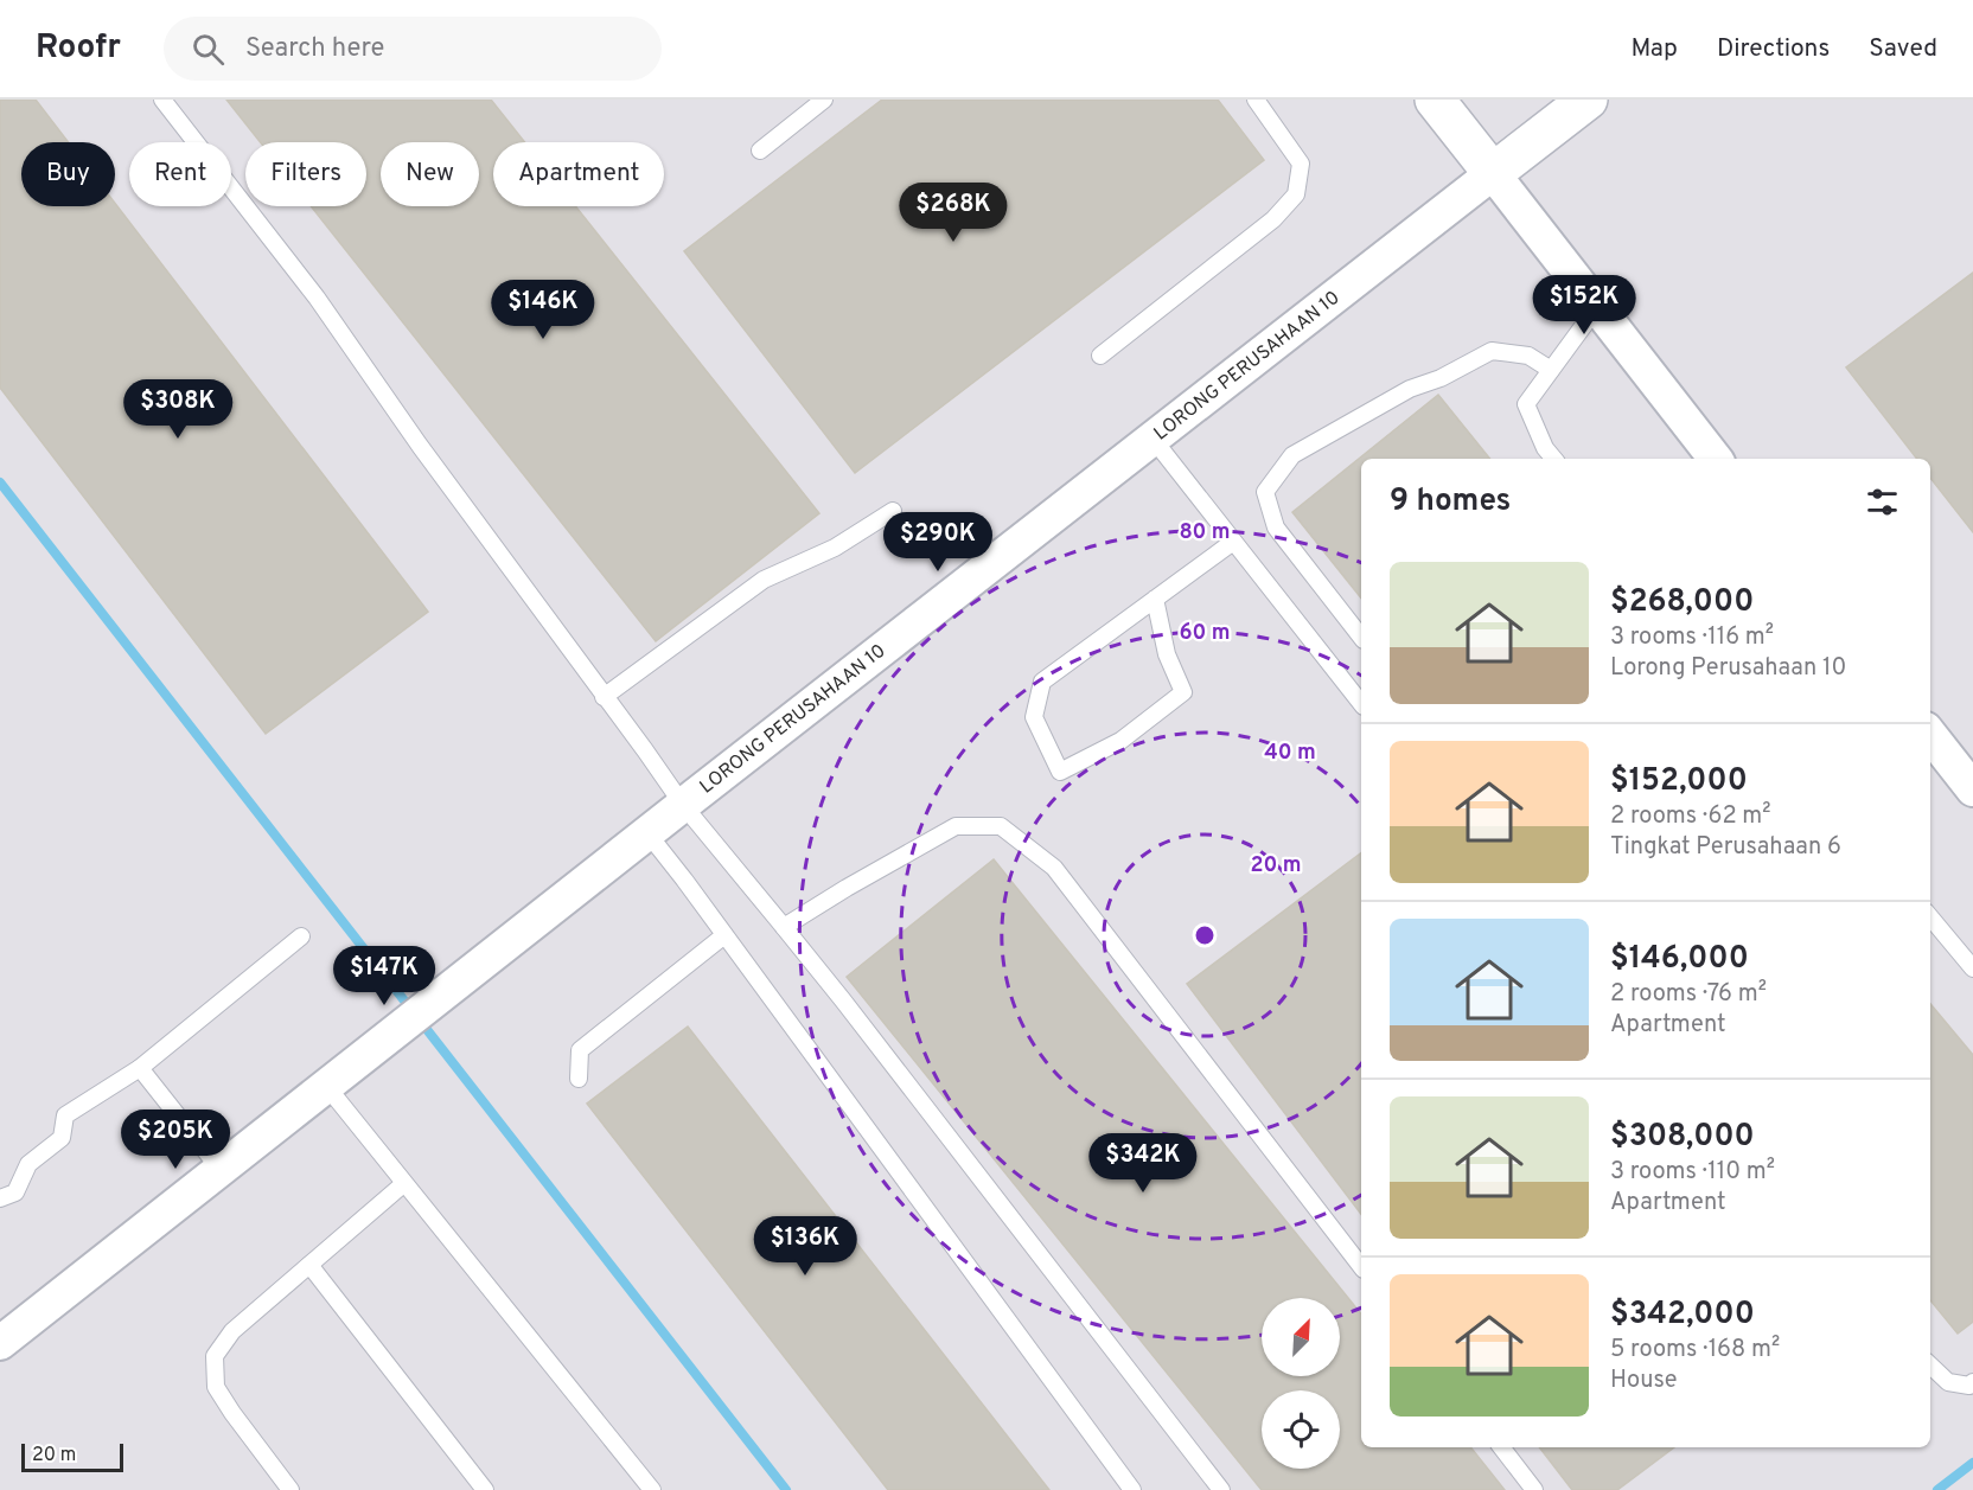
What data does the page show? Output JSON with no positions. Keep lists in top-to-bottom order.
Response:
{
  "streets": {
    "street": ["LORONG PERUSAHAAN 10"]
  },
  "scale_bar": "20 m",
  "north": "top right",
  "page": {
    "header": "Roofr",
    "search": "Search here",
    "nav": ["Map", "Directions", "Saved"],
    "chip": [
      "Buy",
      "Rent",
      "Filters",
      "New",
      "Apartment"
    ],
    "price": [
      "$268K",
      "$152K",
      "$146K",
      "$308K",
      "$290K",
      "$147K",
      "$205K",
      "$342K",
      "$136K"
    ],
    "heading": "9 homes",
    "list": [
      {
        "name": "$268,000",
        "note": "3 rooms · 116 m² · Lorong Perusahaan 10"
      },
      {
        "name": "$152,000",
        "note": "2 rooms · 62 m² · Tingkat Perusahaan 6"
      },
      {
        "name": "$146,000",
        "note": "2 rooms · 76 m² · Apartment"
      },
      {
        "name": "$308,000",
        "note": "3 rooms · 110 m² · Apartment"
      },
      {
        "name": "$342,000",
        "note": "5 rooms · 168 m² · House"
      }
    ],
    "scale": "20 m"
  },
  "rings": [
    "80 m",
    "60 m",
    "40 m",
    "20 m"
  ]
}
